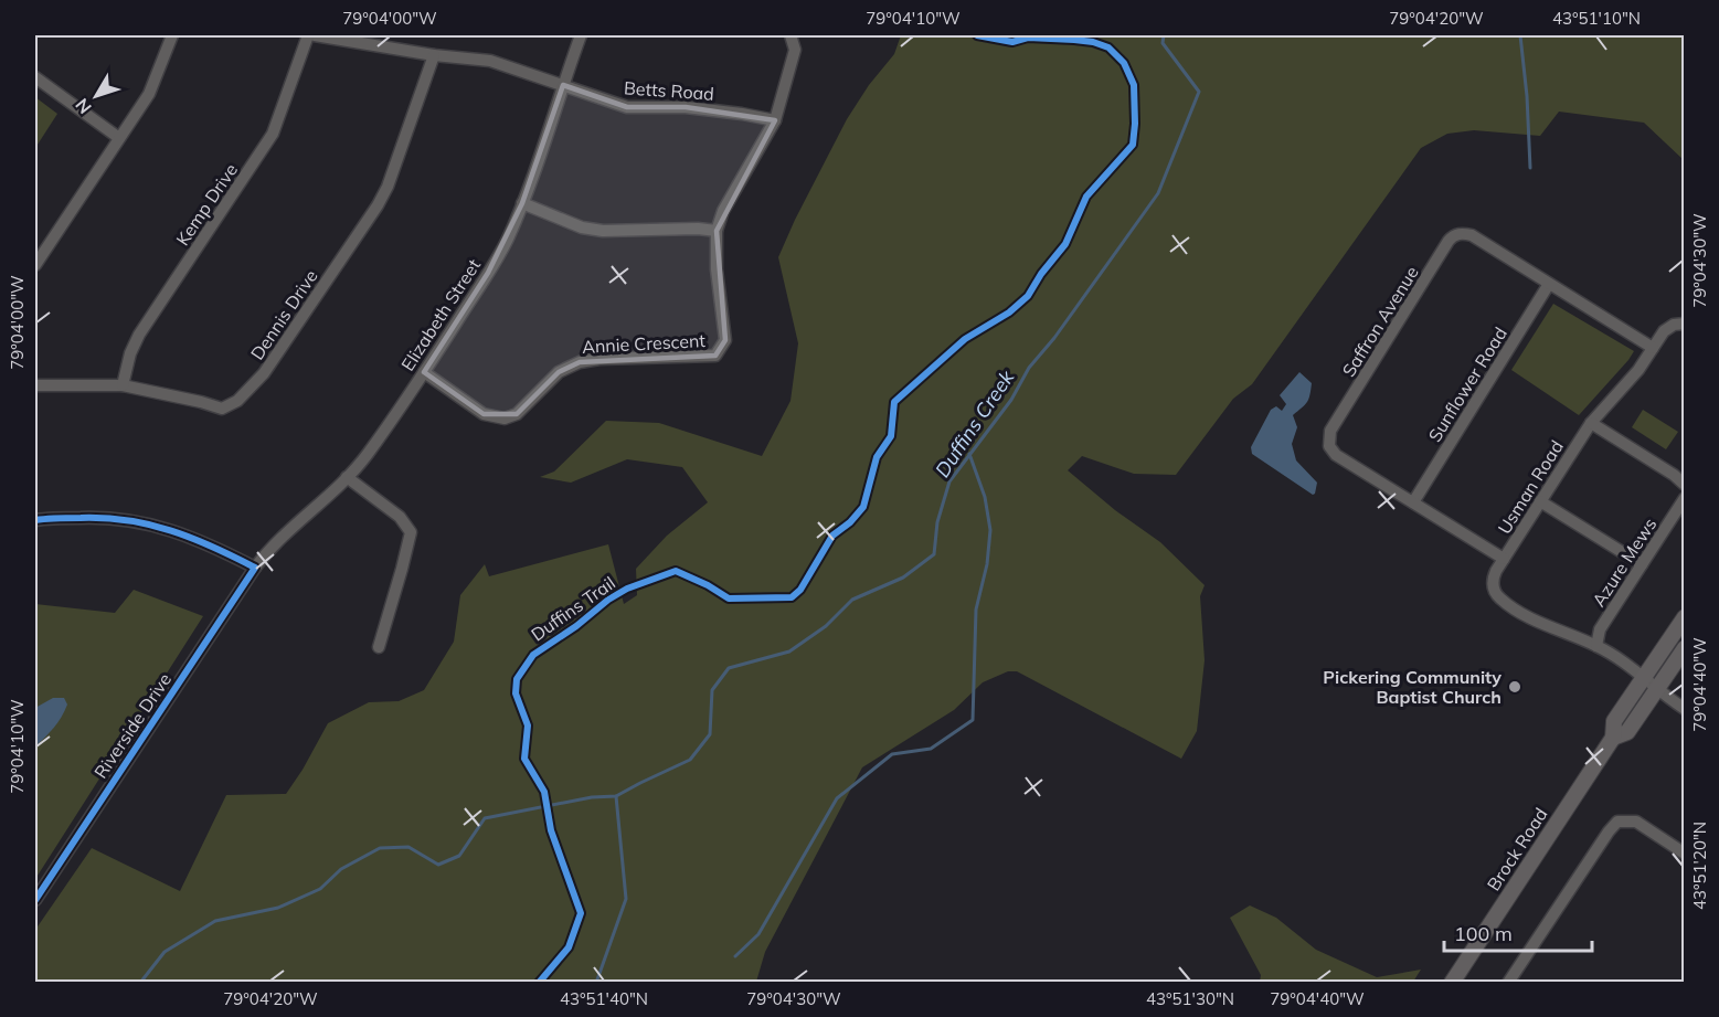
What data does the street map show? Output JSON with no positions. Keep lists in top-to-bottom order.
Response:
{
  "streets": {
    "main road": ["Brock Road"],
    "street": [
      "Betts Road",
      "Kemp Drive",
      "Dennis Drive",
      "Elizabeth Street",
      "Saffron Avenue",
      "Annie Crescent",
      "Sunflower Road",
      "Usman Road",
      "Azure Mews",
      "Riverside Drive"
    ],
    "cycle path": ["Duffins Trail"]
  },
  "crossings": [
    ["Betts Road", "Dennis Drive"],
    ["Betts Road", "Elizabeth Street"],
    ["Betts Road", "Annie Crescent"],
    ["Kemp Drive", "Dennis Drive"],
    ["Elizabeth Street", "Annie Crescent"],
    ["Elizabeth Street", "Riverside Drive"],
    ["Saffron Avenue", "Sunflower Road"],
    ["Saffron Avenue", "Usman Road"],
    ["Usman Road", "Azure Mews"]
  ],
  "water": ["Duffins Creek"],
  "places": ["Pickering Community Baptist Church"],
  "scale_bar": "100 m",
  "north": "bottom left",
  "coordinates": [
    "79°04'00\"W",
    "79°04'10\"W",
    "79°04'20\"W",
    "43°51'10\"N",
    "79°04'30\"W",
    "79°04'40\"W",
    "43°51'20\"N",
    "43°51'40\"N",
    "43°51'30\"N"
  ]
}
